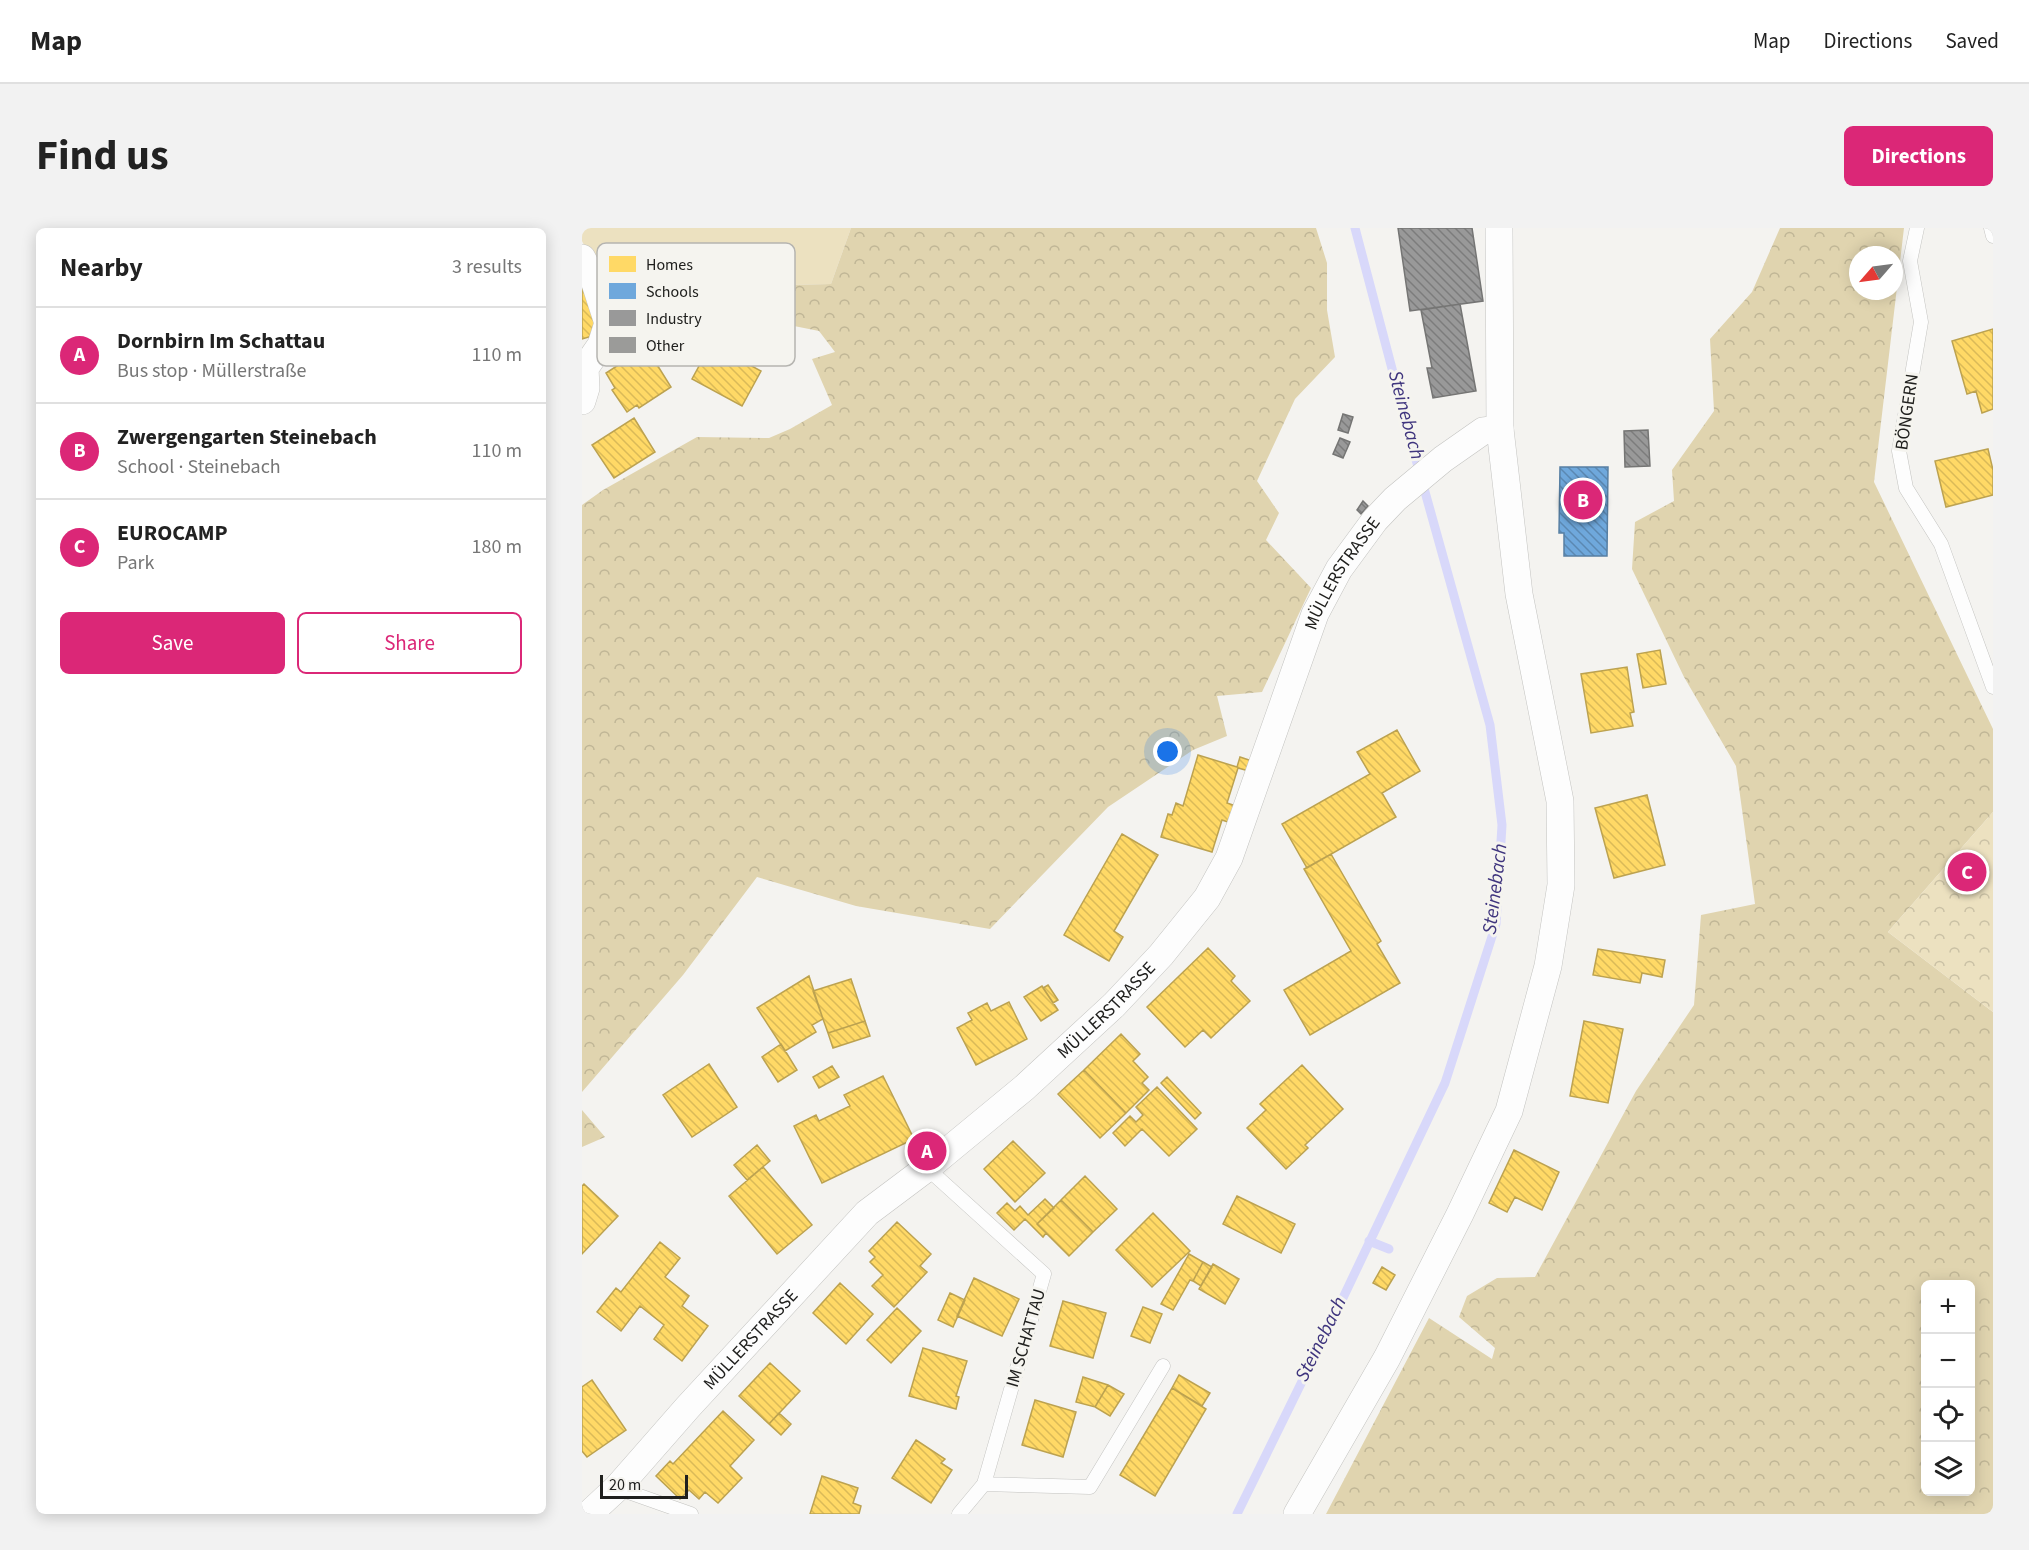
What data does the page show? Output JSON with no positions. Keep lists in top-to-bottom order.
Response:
{
  "streets": {
    "street": ["MÜLLERSTRASSE"],
    "lane": ["BÖNGERN", "IM SCHATTAU"]
  },
  "crossings": [
    ["MÜLLERSTRASSE", "IM SCHATTAU"]
  ],
  "water": ["Steinebach"],
  "legend": [
    "Homes",
    "Schools",
    "Industry",
    "Other"
  ],
  "scale_bar": "20 m",
  "north": "bottom left",
  "page": {
    "header": "Map",
    "nav": ["Map", "Directions", "Saved"],
    "title": "Find us",
    "buttons": [
      "Directions",
      ["Save", "Share"]
    ],
    "heading": ["Nearby", "3 results"],
    "list": [
      {
        "mark": "A",
        "name": "Dornbirn Im Schattau",
        "note": "Bus stop · Müllerstraße",
        "value": "110 m"
      },
      {
        "mark": "B",
        "name": "Zwergengarten Steinebach",
        "note": "School · Steinebach",
        "value": "110 m"
      },
      {
        "mark": "C",
        "name": "EUROCAMP",
        "note": "Park",
        "value": "180 m"
      }
    ],
    "pins": ["B", "C", "A"],
    "map_buttons": ["+", "−"],
    "scale": "20 m"
  }
}
